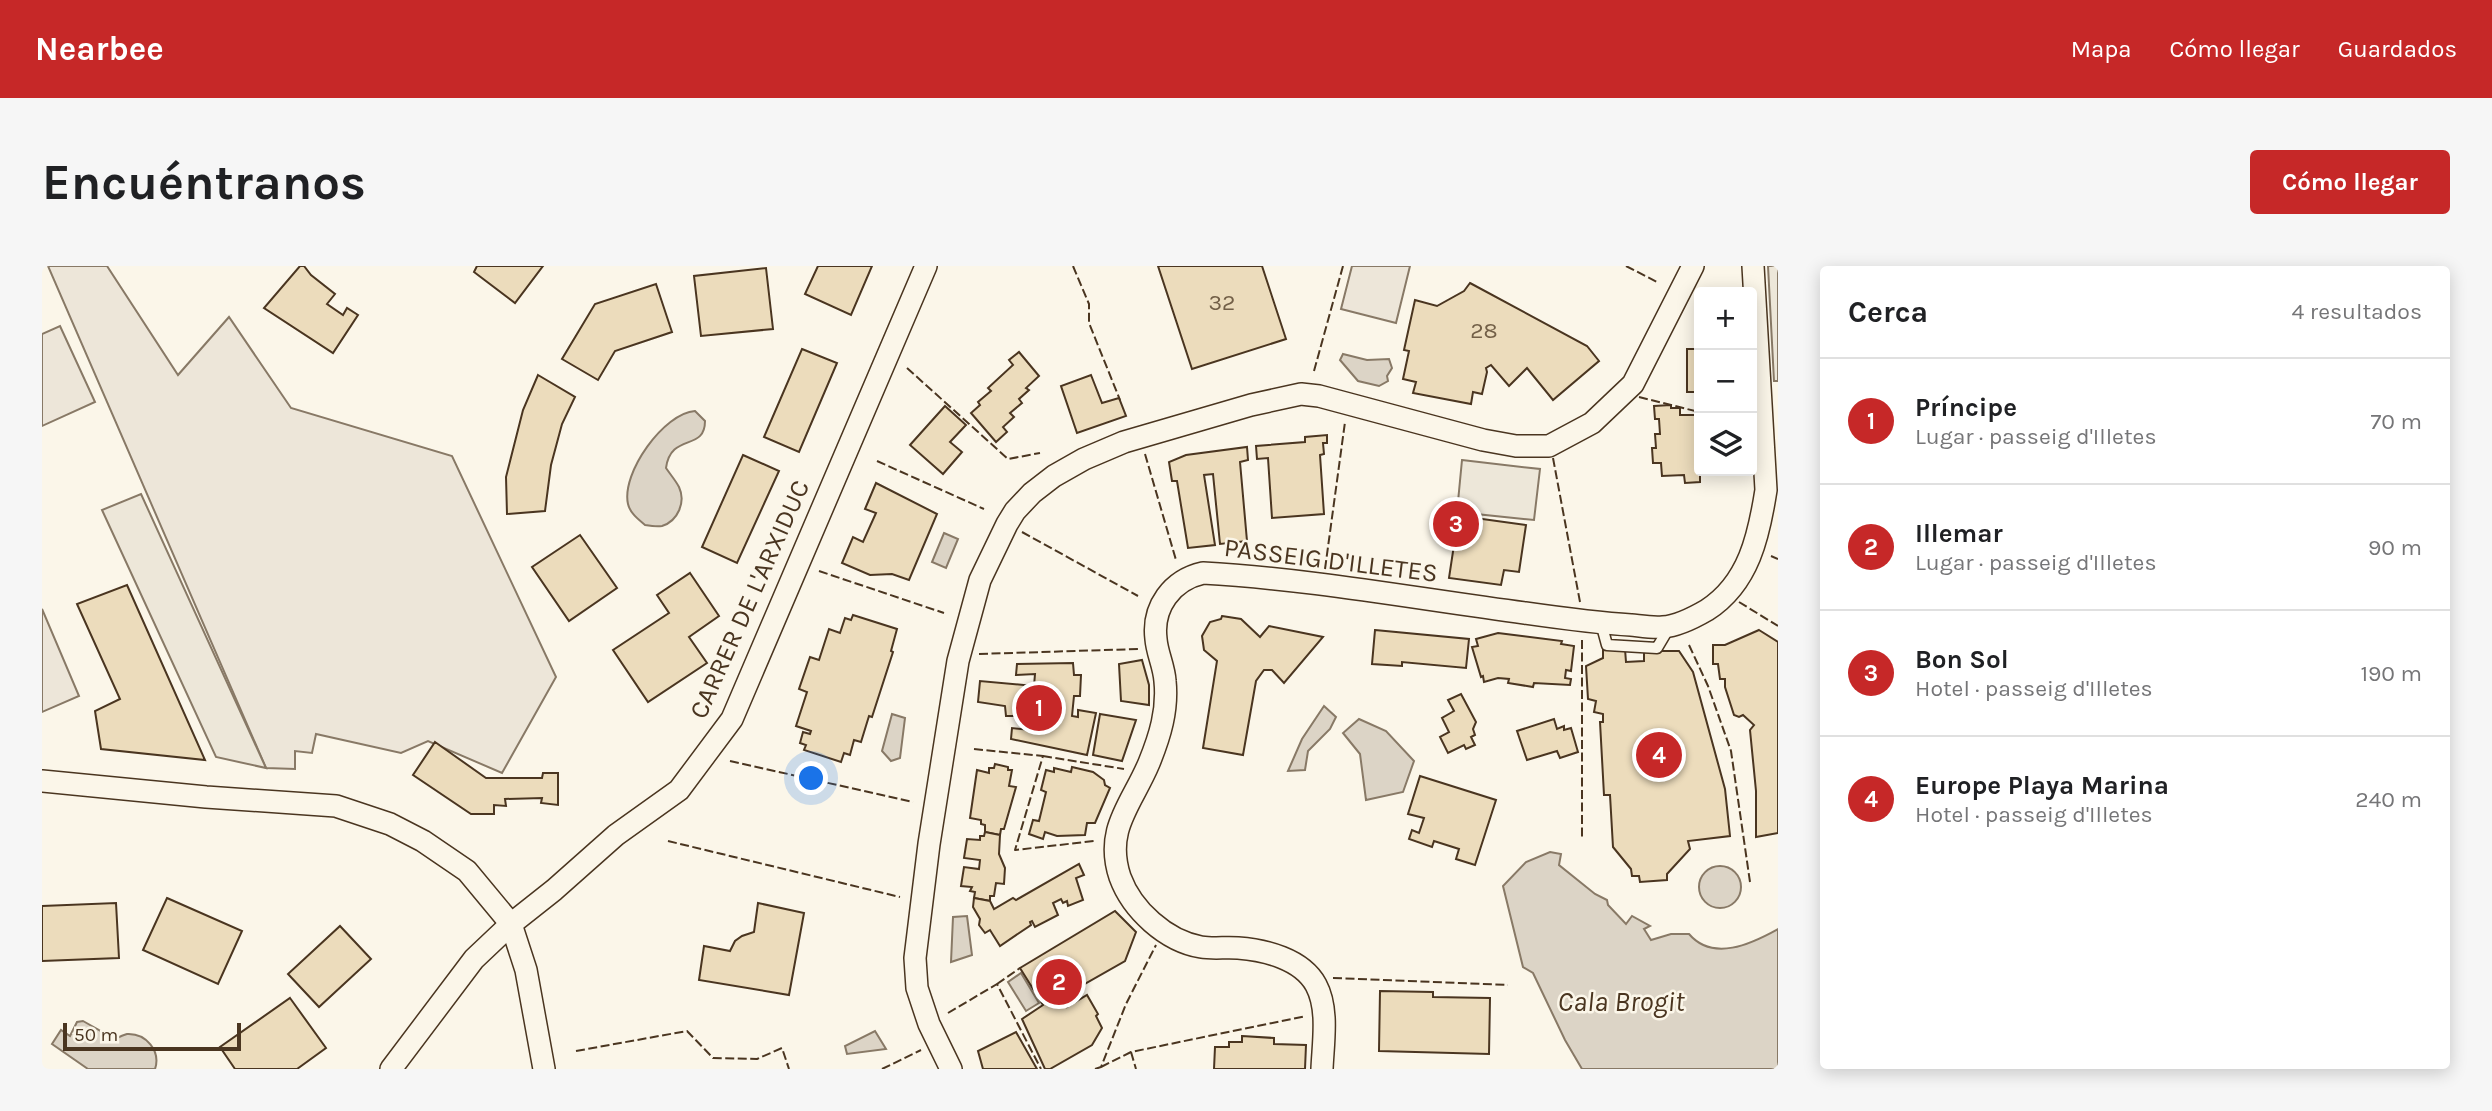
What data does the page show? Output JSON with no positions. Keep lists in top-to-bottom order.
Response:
{
  "streets": {
    "street": ["PASSEIG D'ILLETES", "CARRER DE L'ARXIDUC"]
  },
  "water": ["Cala Brogit"],
  "house_numbers": ["32", "28"],
  "scale_bar": "50 m",
  "page": {
    "header": "Nearbee",
    "nav": ["Mapa", "Cómo llegar", "Guardados"],
    "buttons": "Cómo llegar",
    "title": "Encuéntranos",
    "heading": ["Cerca", "4 resultados"],
    "map_buttons": ["+", "−"],
    "list": [
      {
        "mark": "1",
        "name": "Príncipe",
        "note": "Lugar · passeig d'Illetes",
        "value": "70 m"
      },
      {
        "mark": "2",
        "name": "Illemar",
        "note": "Lugar · passeig d'Illetes",
        "value": "90 m"
      },
      {
        "mark": "3",
        "name": "Bon Sol",
        "note": "Hotel · passeig d'Illetes",
        "value": "190 m"
      },
      {
        "mark": "4",
        "name": "Europe Playa Marina",
        "note": "Hotel · passeig d'Illetes",
        "value": "240 m"
      }
    ],
    "pins": [
      "3",
      "1",
      "4",
      "2"
    ],
    "scale": "50 m"
  }
}
